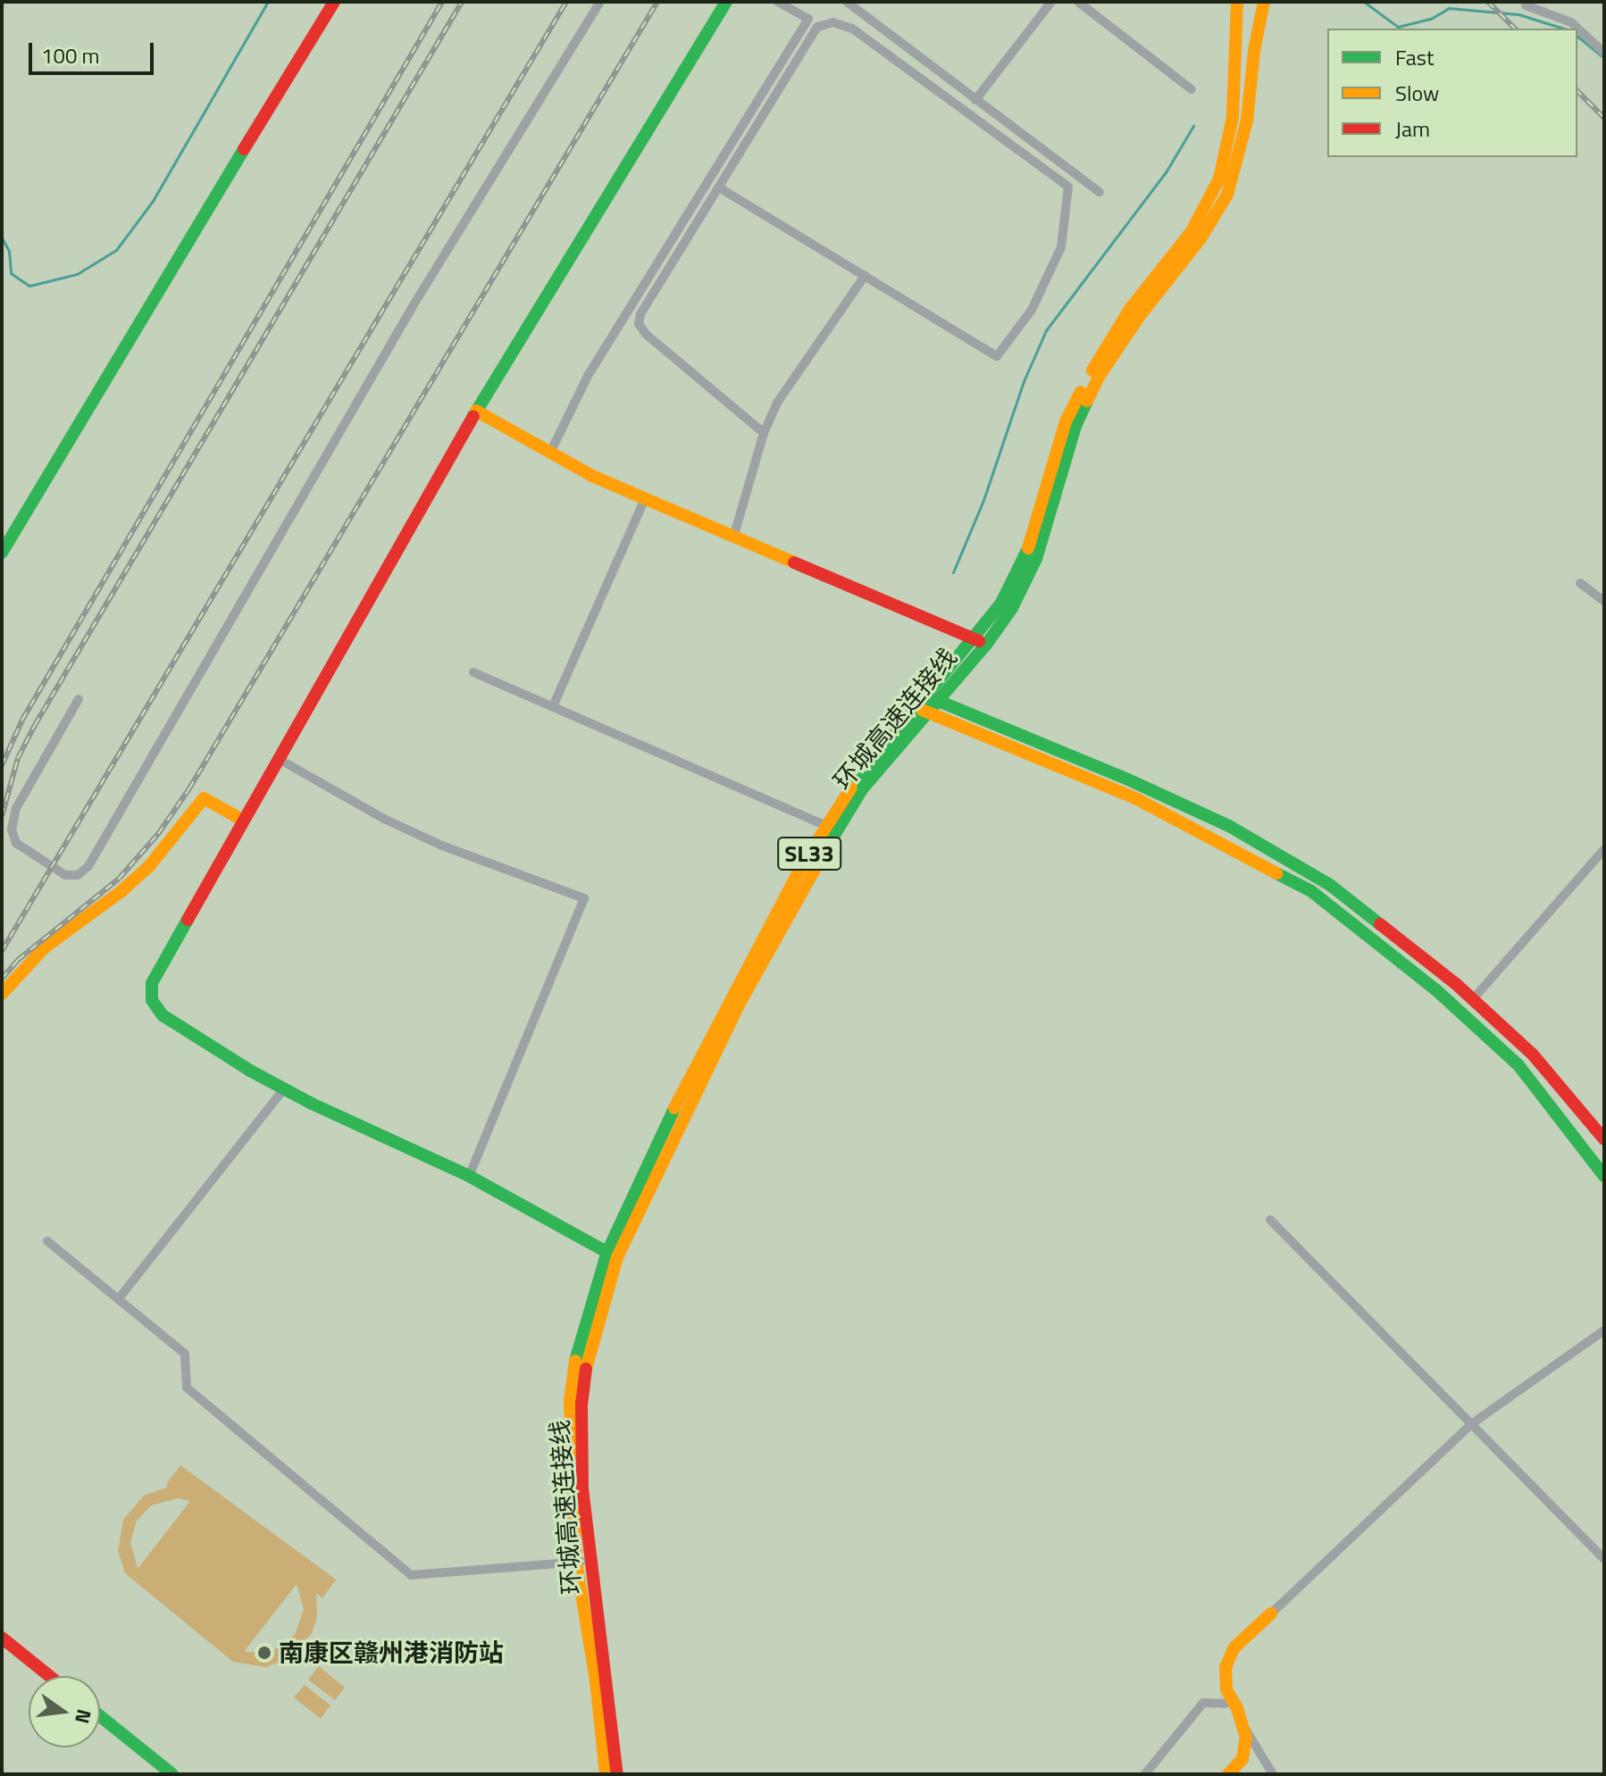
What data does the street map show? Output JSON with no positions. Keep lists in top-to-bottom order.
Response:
{
  "streets": {
    "main road": ["环城高速连接线", "SL33"]
  },
  "places": ["南康区赣州港消防站"],
  "legend": ["Fast", "Slow", "Jam"],
  "scale_bar": "100 m",
  "north": "right"
}
